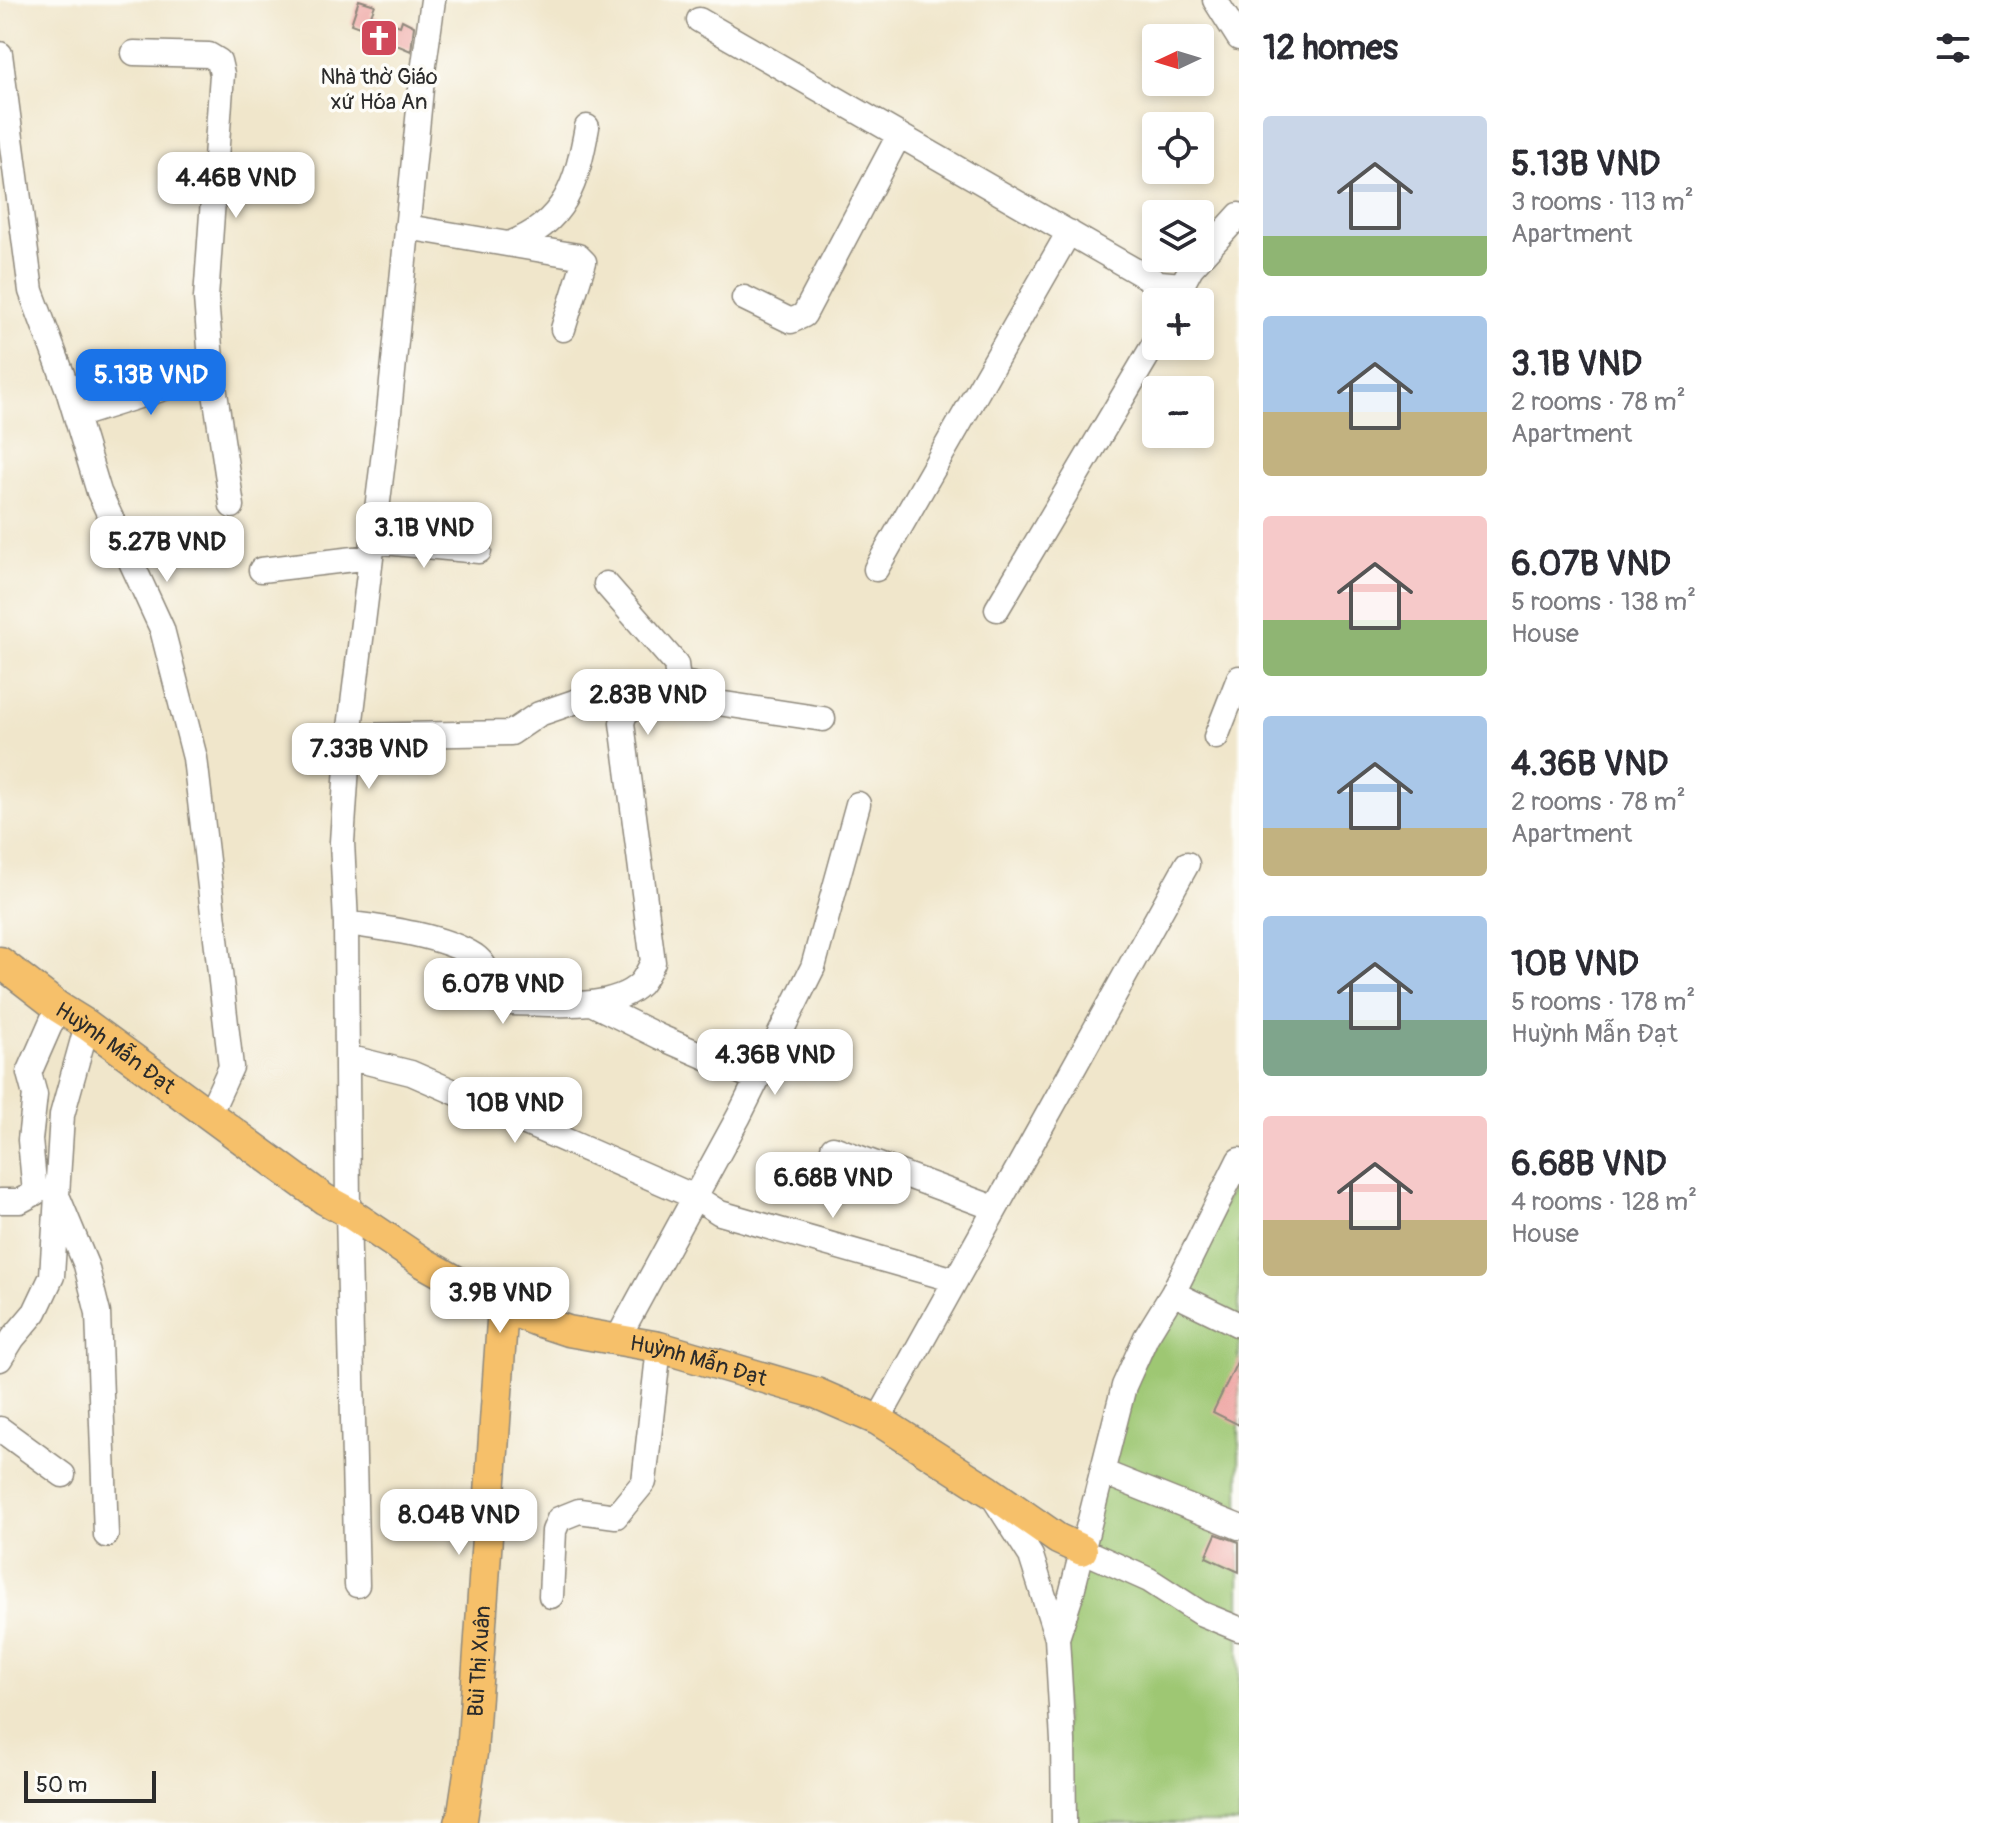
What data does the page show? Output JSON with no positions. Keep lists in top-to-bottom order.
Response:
{
  "streets": {
    "main road": ["Huỳnh Mẫn Đạt", "Bùi Thị Xuân"]
  },
  "crossings": [
    ["Huỳnh Mẫn Đạt", "Bùi Thị Xuân"]
  ],
  "places": {
    "church": ["Nhà thờ Giáo xứ Hóa An"]
  },
  "scale_bar": "50 m",
  "north": "left",
  "page": {
    "heading": "12 homes",
    "map_buttons": ["+", "−"],
    "list": [
      {
        "name": "5.13B VND",
        "note": "3 rooms · 113 m² · Apartment"
      },
      {
        "name": "3.1B VND",
        "note": "2 rooms · 78 m² · Apartment"
      },
      {
        "name": "6.07B VND",
        "note": "5 rooms · 138 m² · House"
      },
      {
        "name": "4.36B VND",
        "note": "2 rooms · 78 m² · Apartment"
      },
      {
        "name": "10B VND",
        "note": "5 rooms · 178 m² · Huỳnh Mẫn Đạt"
      },
      {
        "name": "6.68B VND",
        "note": "4 rooms · 128 m² · House"
      }
    ],
    "price": [
      "4.46B VND",
      "5.13B VND",
      "3.1B VND",
      "5.27B VND",
      "2.83B VND",
      "7.33B VND",
      "6.07B VND",
      "4.36B VND",
      "10B VND",
      "6.68B VND",
      "3.9B VND",
      "8.04B VND"
    ],
    "scale": "50 m"
  }
}
